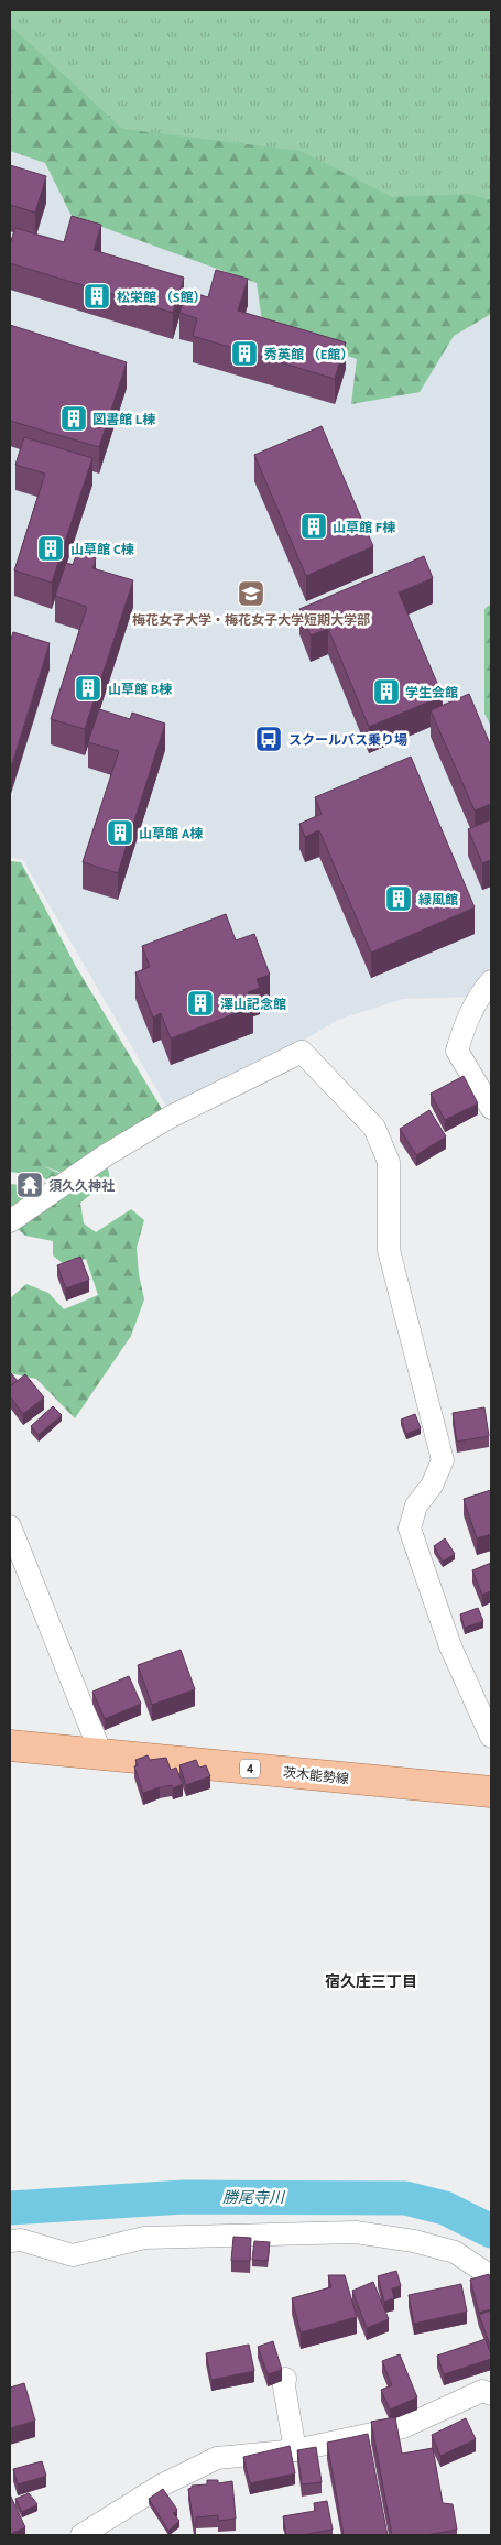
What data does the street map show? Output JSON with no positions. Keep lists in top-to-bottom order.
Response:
{
  "streets": {
    "main road": ["4", "茨木能勢線"]
  },
  "districts": ["宿久庄三丁目"],
  "water": ["勝尾寺川"],
  "places": {
    "building": [
      "松栄館 （S館）",
      "秀英館 （E館）",
      "図書館 L棟",
      "山草館 F棟",
      "山草館 C棟",
      "山草館 B棟",
      "学生会館",
      "山草館 A棟",
      "緑風館",
      "澤山記念館"
    ],
    "school or university": ["梅花女子大学・梅花女子大学短期大学部"],
    "bus stop": ["スクールバス乗り場"],
    "temple": ["須久久神社"]
  }
}
